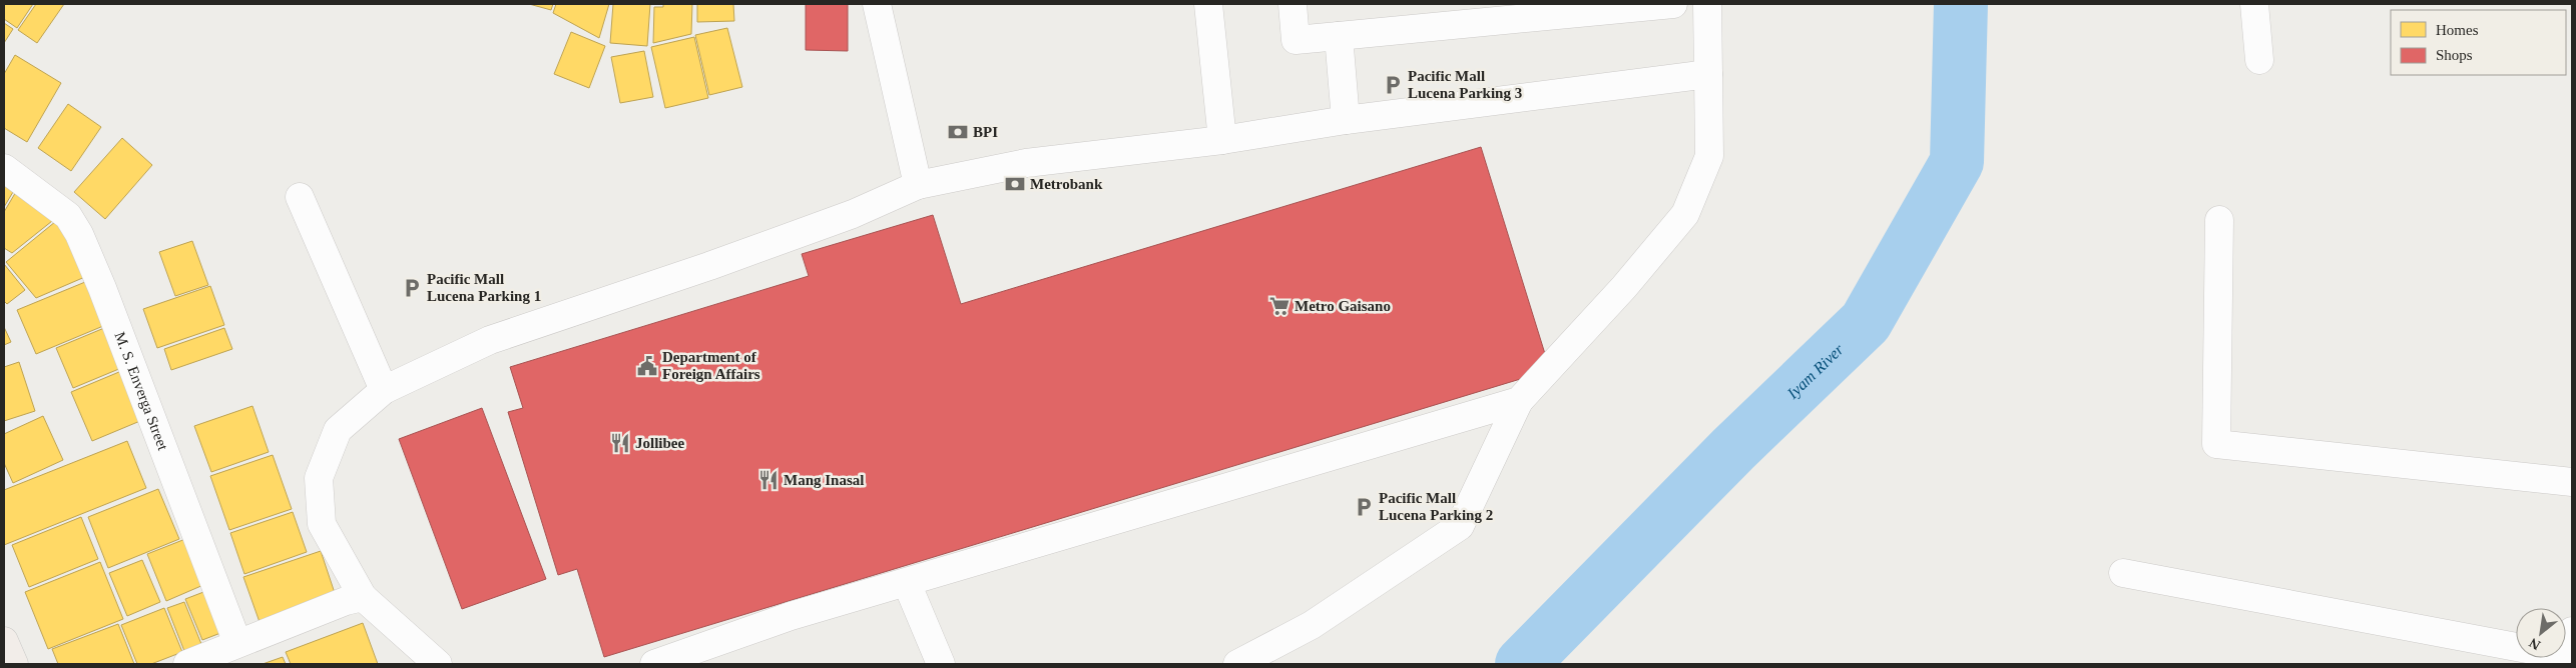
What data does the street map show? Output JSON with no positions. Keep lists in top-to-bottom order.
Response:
{
  "streets": {
    "street": ["M. S. Enverga Street"]
  },
  "water": ["Iyam River"],
  "places": {
    "parking": ["Pacific Mall Lucena Parking 3", "Pacific Mall Lucena Parking 1", "Pacific Mall Lucena Parking 2"],
    "bank": ["BPI", "Metrobank"],
    "supermarket": ["Metro Gaisano"],
    "public building": ["Department of Foreign Affairs"],
    "restaurant": ["Jollibee", "Mang Inasal"]
  },
  "legend": ["Homes", "Shops"],
  "north": "bottom left"
}
